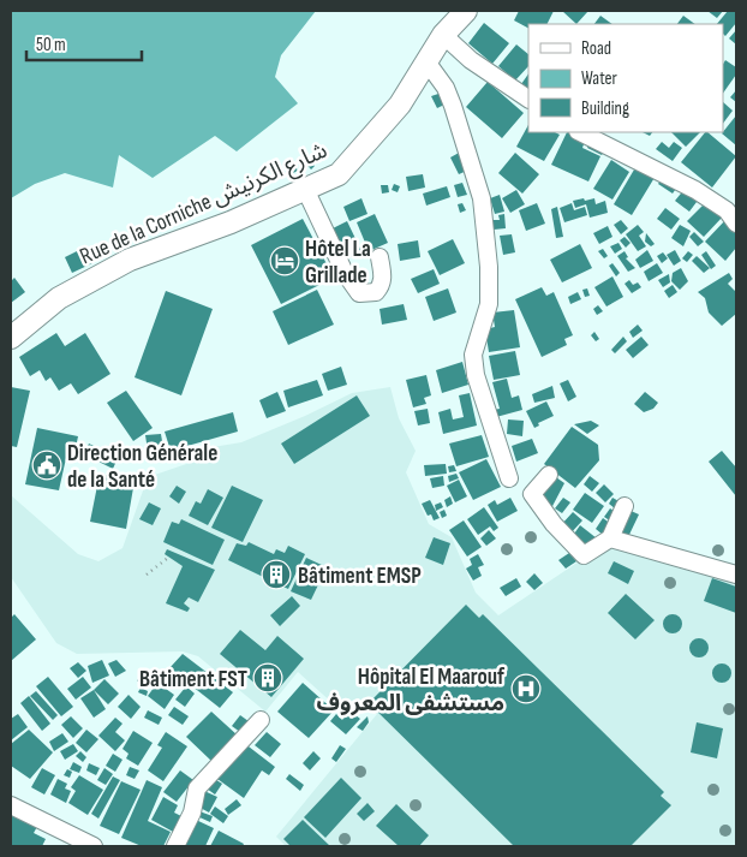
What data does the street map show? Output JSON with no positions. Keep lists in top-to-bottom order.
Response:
{
  "streets": {
    "main road": ["Rue de la Corniche شارع الكرنيش"]
  },
  "places": {
    "hotel": ["Hôtel La Grillade"],
    "public building": ["Direction Générale de la Santé"],
    "building": ["Bâtiment EMSP", "Bâtiment FST"],
    "hospital": ["Hôpital El Maarouf مستشفى المعروف"]
  },
  "legend": ["Road", "Water", "Building"],
  "scale_bar": "50 m"
}
